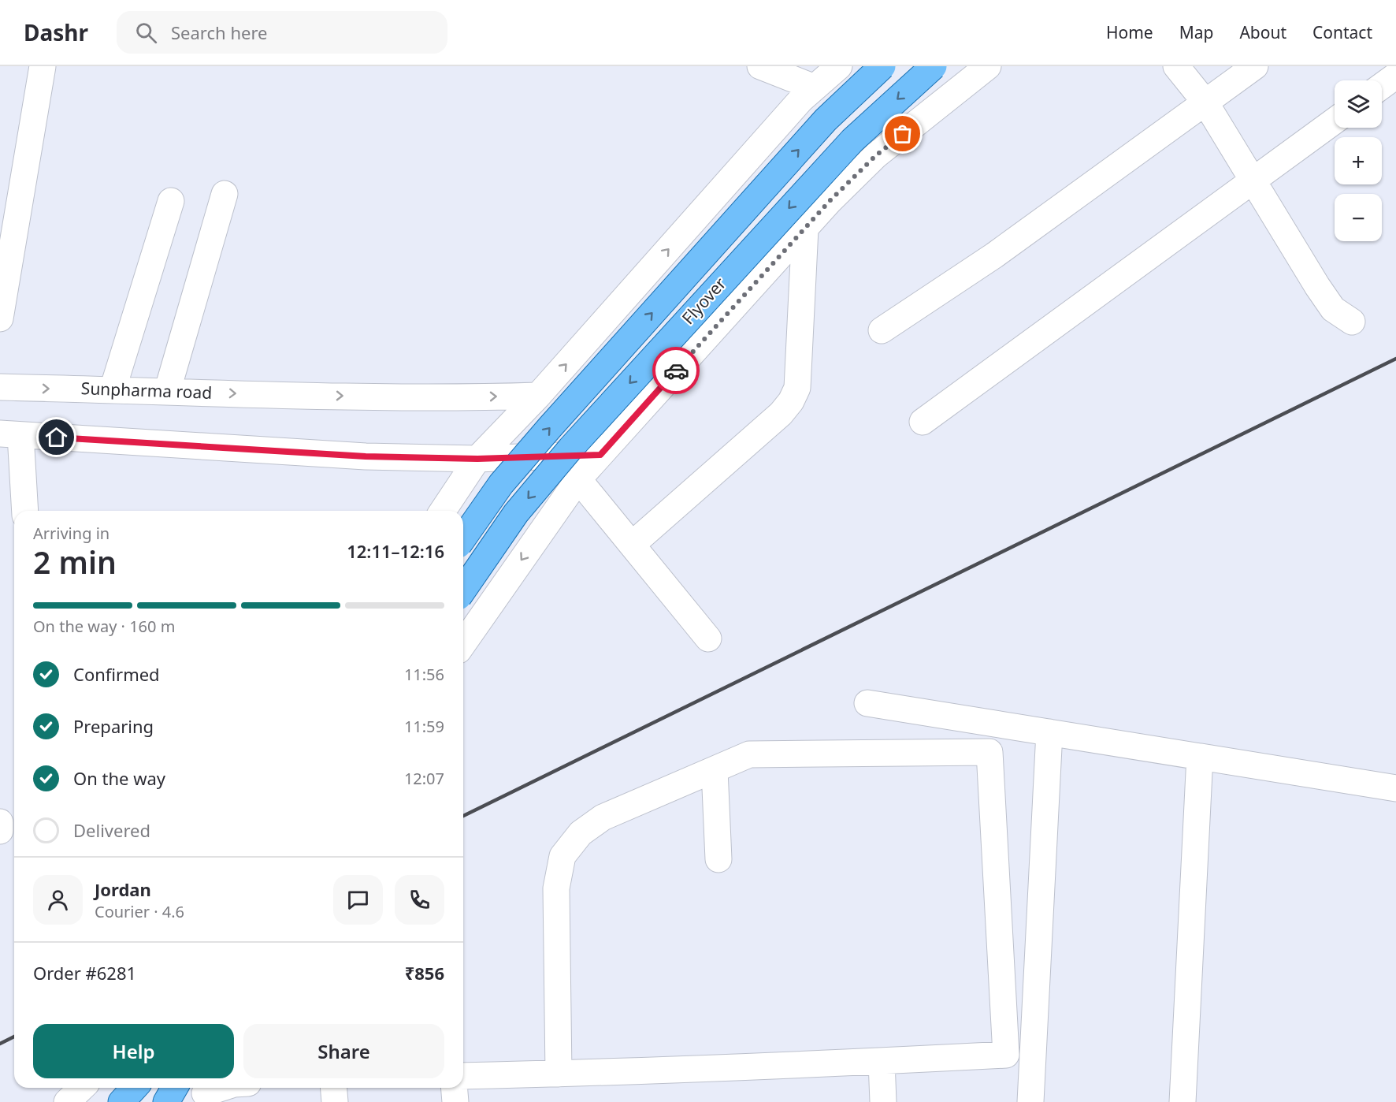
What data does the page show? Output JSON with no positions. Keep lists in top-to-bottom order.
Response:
{
  "streets": {
    "main road": ["Flyover"],
    "street": ["Sunpharma road"]
  },
  "page": {
    "header": "Dashr",
    "search": "Search here",
    "nav": [
      "Home",
      "Map",
      "About",
      "Contact"
    ],
    "map_buttons": ["+", "−"],
    "heading": ["2 min", "Arriving in", "12:11–12:16"],
    "panel": [
      "Jordan",
      "Courier · 4.6",
      "Order #6281",
      "₹856"
    ],
    "bar": "On the way · 160 m",
    "list": [
      ["Confirmed", "11:56"],
      ["Preparing", "11:59"],
      ["On the way", "12:07"],
      "Delivered"
    ],
    "buttons": ["Help", "Share"]
  }
}
